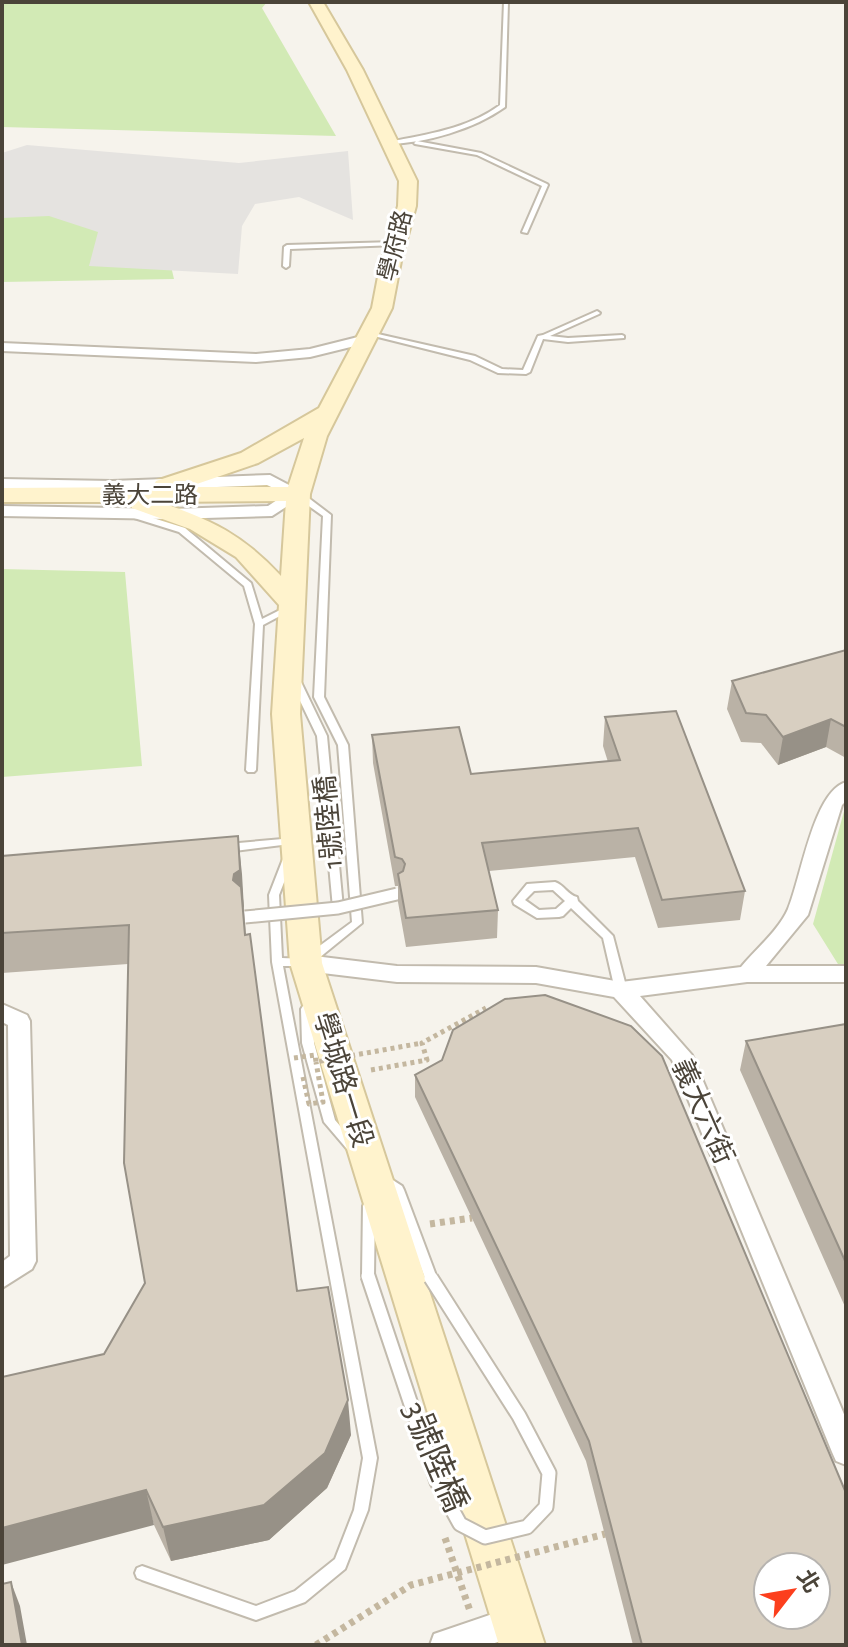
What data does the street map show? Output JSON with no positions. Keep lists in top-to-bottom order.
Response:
{
  "streets": {
    "main road": ["學府路", "義大二路", "學城路一段"],
    "street": ["義大六街"],
    "lane": ["1號陸橋", "3號陸橋"]
  },
  "crossings": [
    ["學府路", "義大二路"],
    ["學府路", "學城路一段"],
    ["義大二路", "學城路一段"],
    ["1號陸橋", "學城路一段"],
    ["學城路一段", "3號陸橋"]
  ],
  "north": "top right"
}
